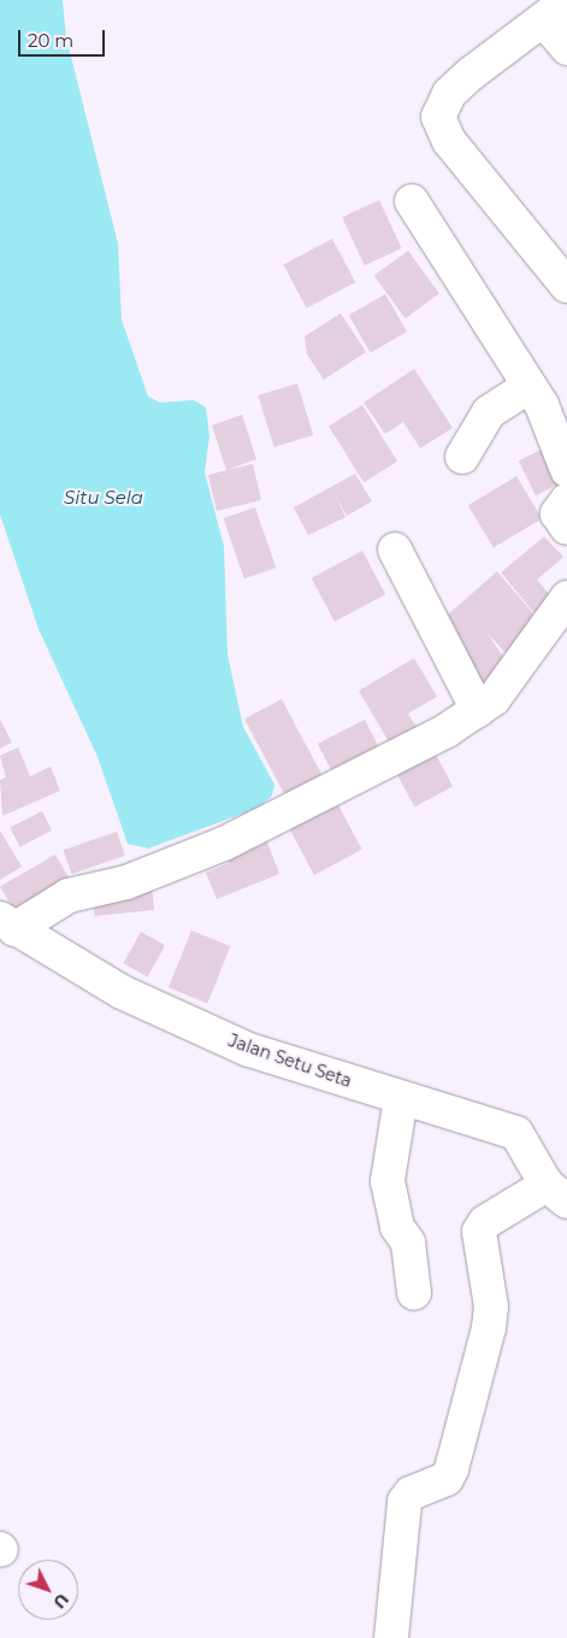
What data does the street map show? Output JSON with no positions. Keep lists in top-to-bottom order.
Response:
{
  "streets": {
    "street": ["Jalan Setu Seta"]
  },
  "water": ["Situ Sela"],
  "scale_bar": "20 m",
  "north": "bottom right"
}
